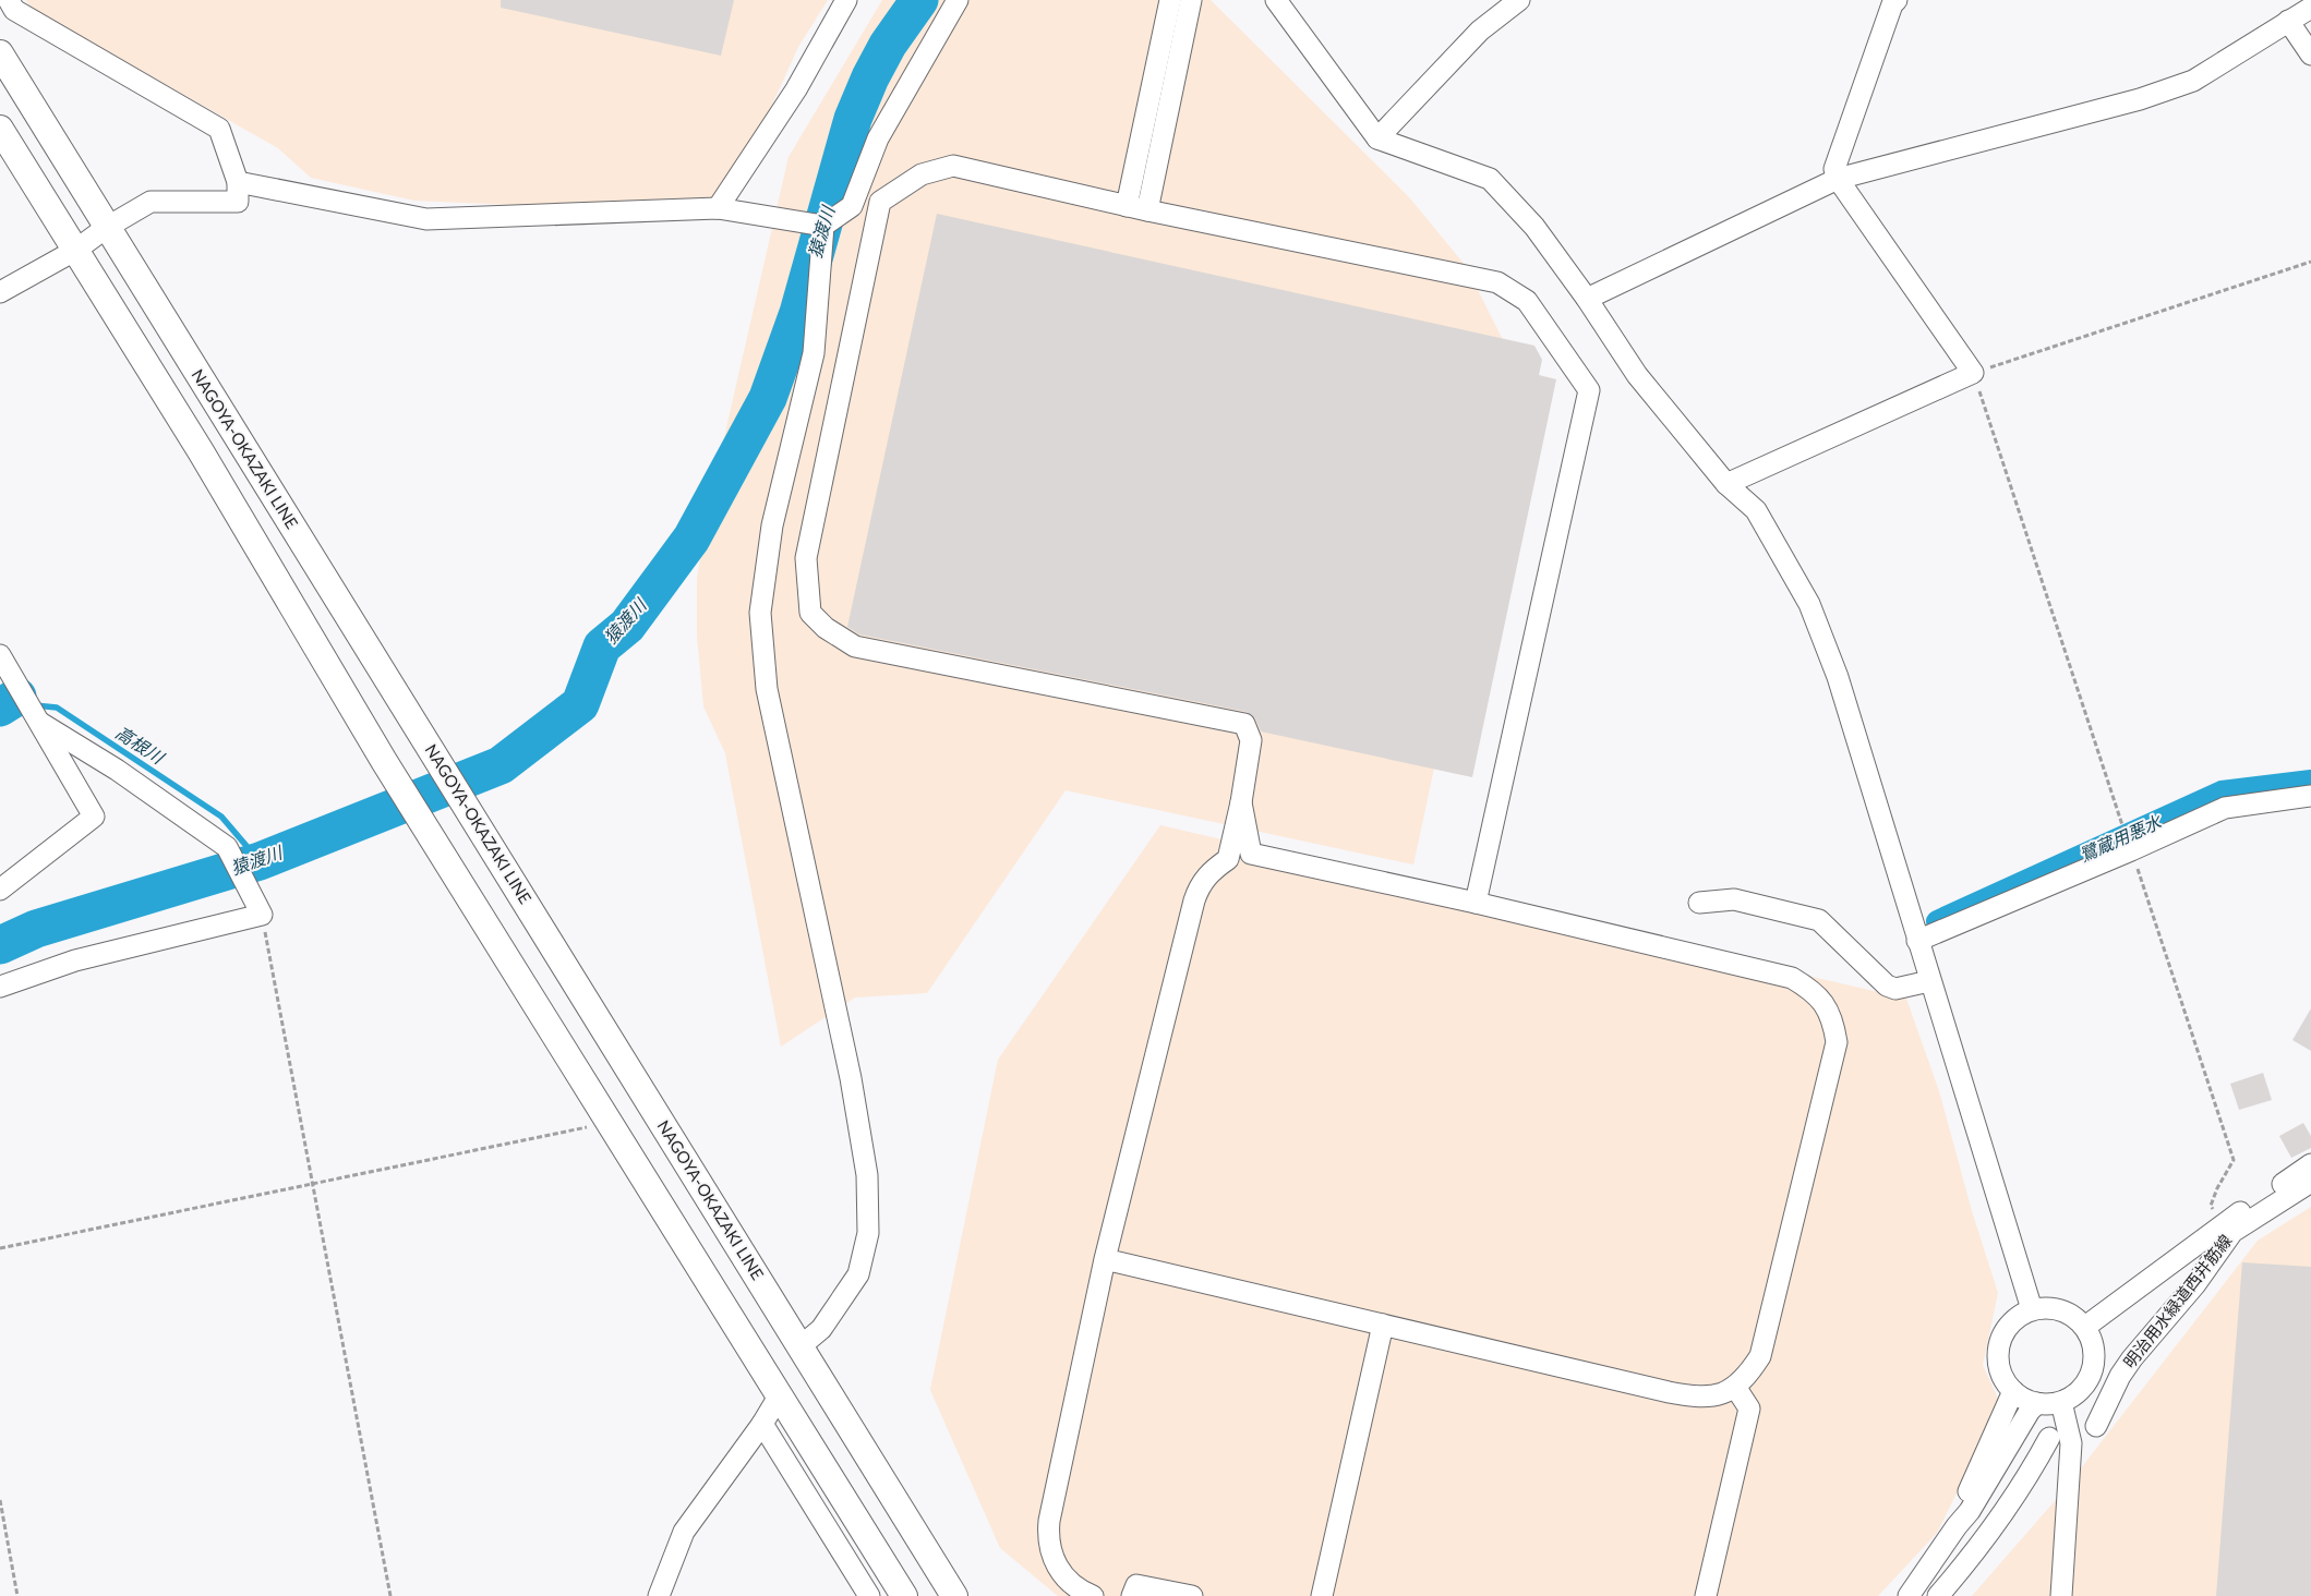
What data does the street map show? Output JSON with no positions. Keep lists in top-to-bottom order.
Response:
{
  "streets": {
    "main road": ["NAGOYA-OKAZAKI LINE"],
    "street": ["明治用水緑道西井筋線"]
  },
  "water": ["猿渡川", "高根川", "鷺蔵用悪水"]
}
